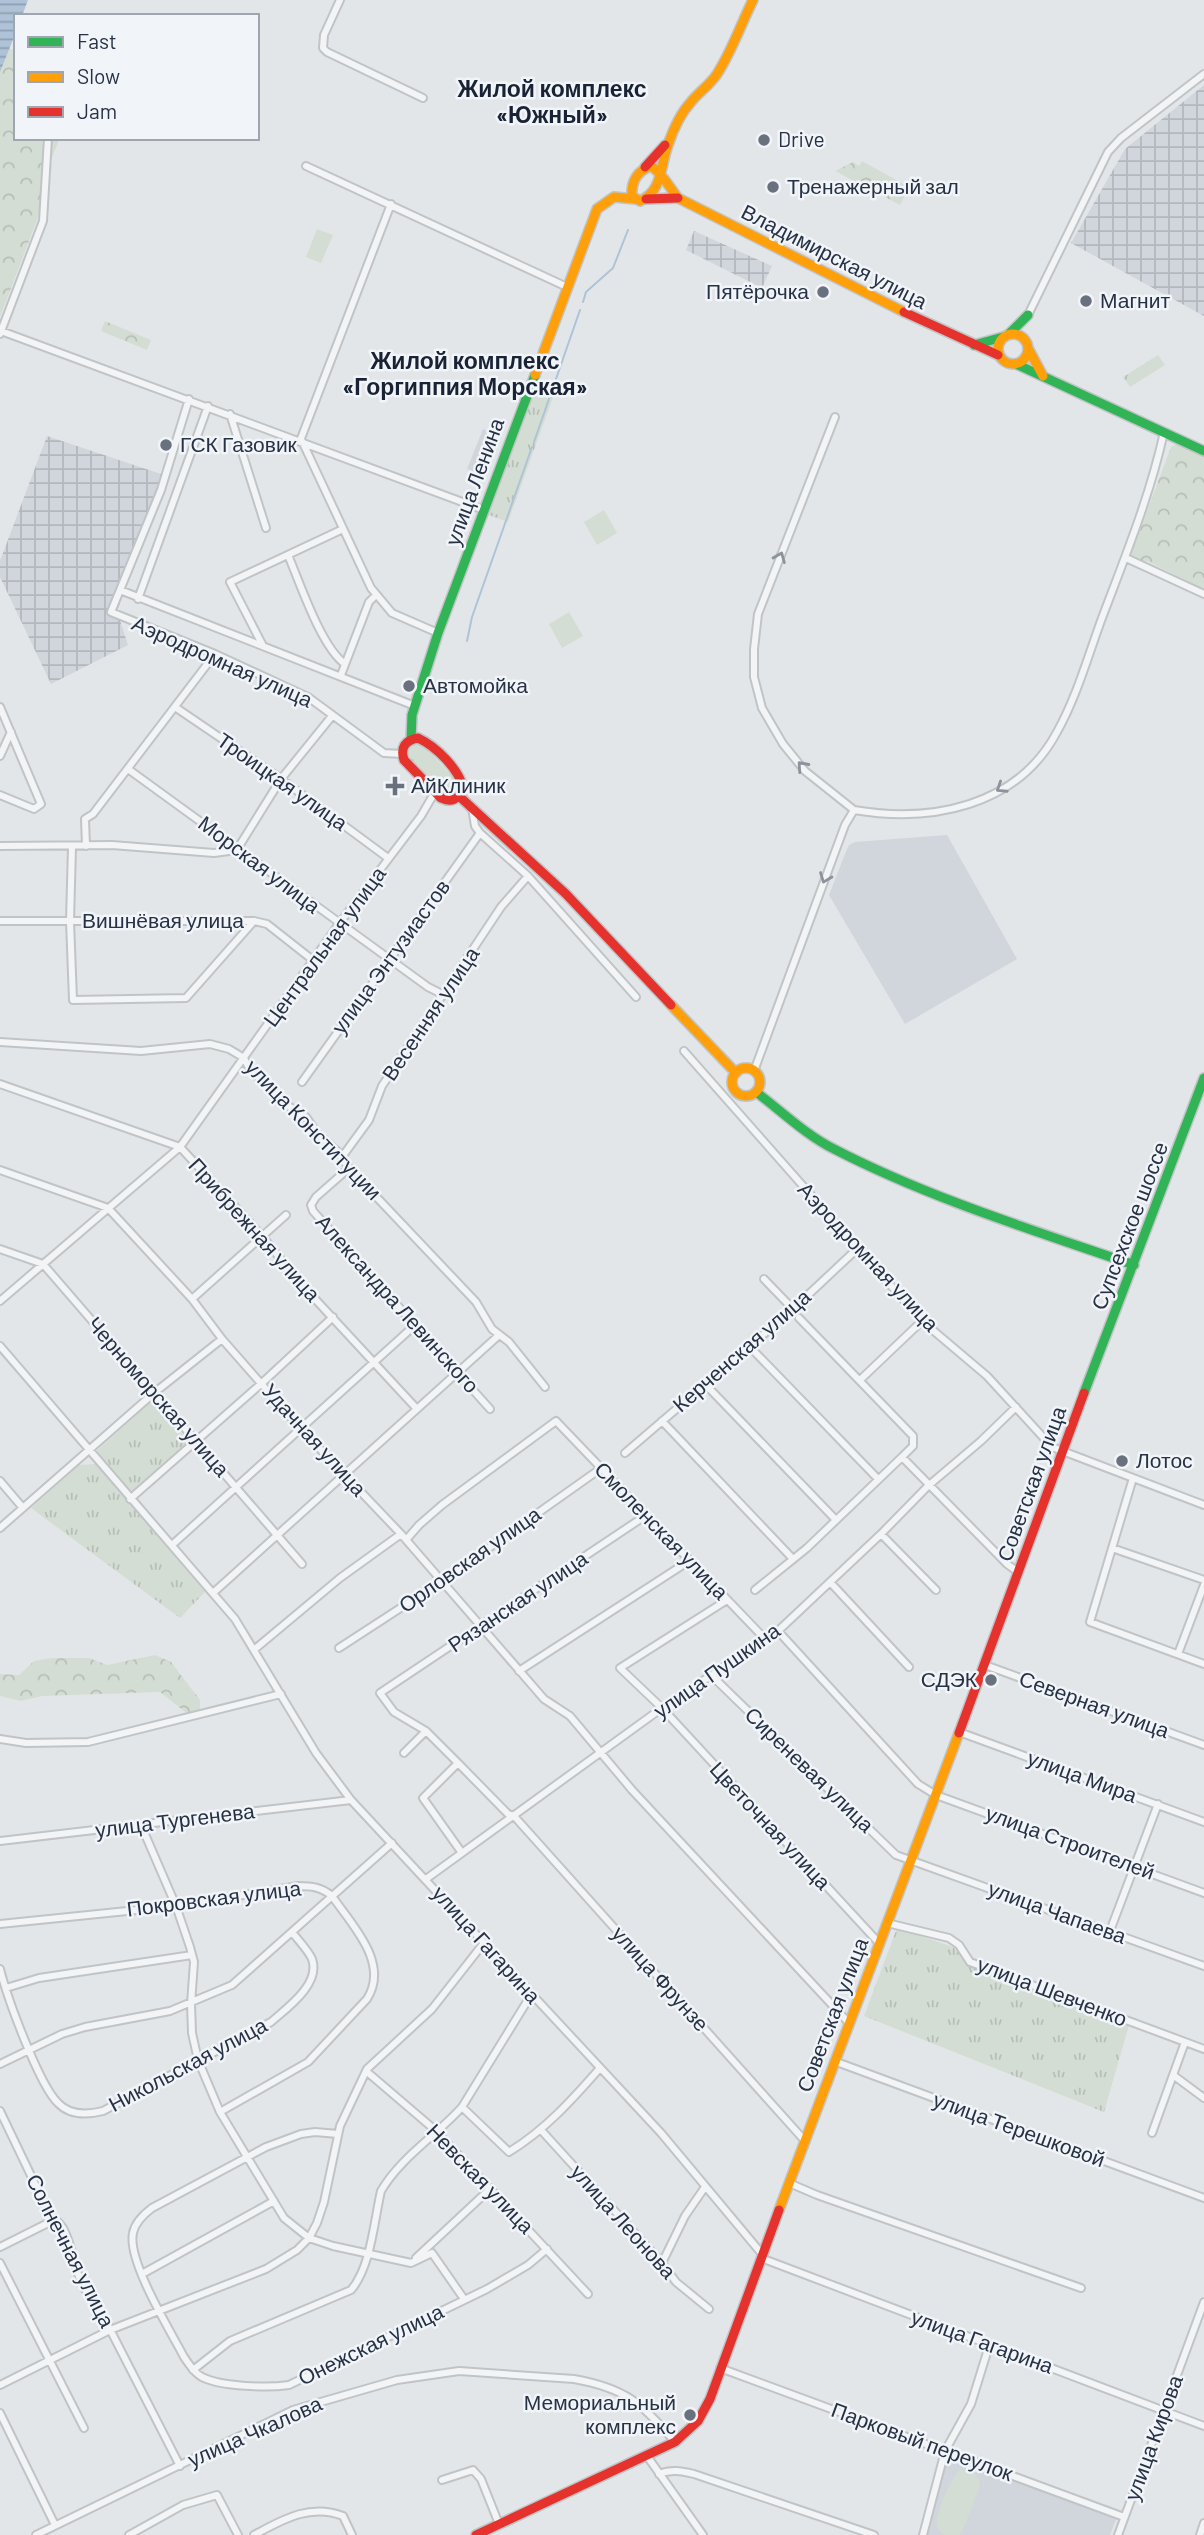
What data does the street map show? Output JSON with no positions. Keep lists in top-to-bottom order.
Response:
{
  "streets": {
    "street": [
      "Владимирская улица",
      "улица Ленина",
      "Аэродромная улица",
      "Троицкая улица",
      "Морская улица",
      "Вишнёвая улица",
      "Центральная улица",
      "улица Энтузиастов",
      "Весенняя улица",
      "улица Конституции",
      "Супсехское шоссе",
      "Прибрежная улица",
      "Александра Левинского",
      "Керченская улица",
      "Черноморская улица",
      "Удачная улица",
      "Советская улица",
      "Смоленская улица",
      "Орловская улица",
      "Рязанская улица",
      "улица Пушкина",
      "Северная улица",
      "Сиреневая улица",
      "улица Мира",
      "улица Тургенева",
      "Цветочная улица",
      "улица Строителей",
      "Покровская улица",
      "улица Чапаева",
      "улица Гагарина",
      "улица Фрунзе",
      "улица Шевченко",
      "Никольская улица",
      "улица Терешковой",
      "Невская улица",
      "улица Леонова",
      "Солнечная улица",
      "Онежская улица",
      "улица Чкалова",
      "улица Кирова",
      "Парковый переулок"
    ]
  },
  "crossings": [
    ["Аэродромная улица", "Керченская улица"],
    ["Аэродромная улица", "Советская улица"],
    ["Аэродромная улица", "улица Пушкина"],
    ["Троицкая улица", "Центральная улица"],
    ["Морская улица", "Центральная улица"],
    ["Морская улица", "улица Энтузиастов"],
    ["Морская улица", "Весенняя улица"],
    ["Вишнёвая улица", "Центральная улица"],
    ["Центральная улица", "улица Конституции"],
    ["Центральная улица", "Прибрежная улица"],
    ["Центральная улица", "Черноморская улица"],
    ["Центральная улица", "Удачная улица"],
    ["Весенняя улица", "улица Конституции"],
    ["улица Конституции", "Александра Левинского"],
    ["Супсехское шоссе", "Советская улица"],
    ["Удачная улица", "Смоленская улица"],
    ["Удачная улица", "Орловская улица"],
    ["Удачная улица", "Рязанская улица"],
    ["Удачная улица", "улица Пушкина"],
    ["Советская улица", "Северная улица"],
    ["Советская улица", "Сиреневая улица"],
    ["Советская улица", "улица Мира"],
    ["Советская улица", "Цветочная улица"],
    ["Советская улица", "улица Строителей"],
    ["Советская улица", "улица Чапаева"],
    ["Советская улица", "улица Гагарина"],
    ["Советская улица", "улица Фрунзе"],
    ["Советская улица", "улица Шевченко"],
    ["Советская улица", "улица Терешковой"],
    ["Советская улица", "улица Чкалова"],
    ["Советская улица", "Парковый переулок"],
    ["Смоленская улица", "Орловская улица"],
    ["Смоленская улица", "Рязанская улица"],
    ["Смоленская улица", "улица Пушкина"],
    ["Смоленская улица", "Цветочная улица"],
    ["Рязанская улица", "улица Фрунзе"],
    ["улица Пушкина", "Сиреневая улица"],
    ["улица Пушкина", "Цветочная улица"],
    ["улица Пушкина", "улица Гагарина"],
    ["улица Пушкина", "улица Фрунзе"],
    ["Сиреневая улица", "улица Чапаева"],
    ["улица Тургенева", "улица Гагарина"],
    ["улица Гагарина", "улица Кирова"],
    ["Невская улица", "Онежская улица"],
    ["Солнечная улица", "улица Чкалова"],
    ["улица Кирова", "Парковый переулок"]
  ],
  "districts": ["Жилой комплекс «Южный»", "Жилой комплекс «Горгиппия Морская»"],
  "places": {
    "other": [
      "Drive",
      "Тренажерный зал",
      "Пятёрочка",
      "Магнит",
      "ГСК Газовик",
      "Автомойка",
      "Лотос",
      "СДЭК",
      "Мемориальный комплекс"
    ],
    "health": ["АйКлиник"]
  },
  "legend": ["Fast", "Slow", "Jam"]
}
